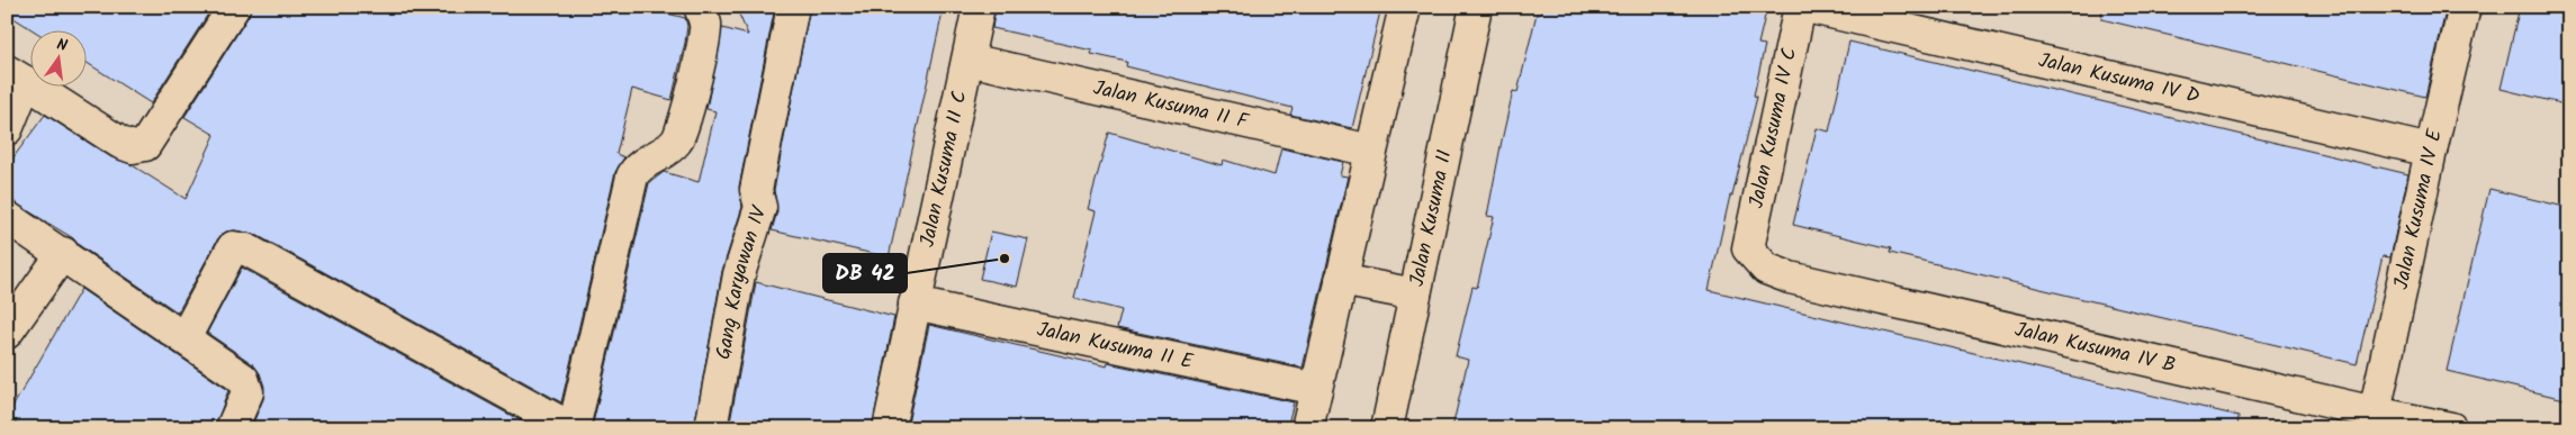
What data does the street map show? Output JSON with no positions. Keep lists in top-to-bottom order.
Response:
{
  "streets": {
    "street": [
      "Jalan Kusuma IV D",
      "Jalan Kusuma II F",
      "Jalan Kusuma IV C",
      "Jalan Kusuma II C",
      "Jalan Kusuma IV E",
      "Jalan Kusuma II",
      "Gang Karyawan IV",
      "Jalan Kusuma II E",
      "Jalan Kusuma IV B"
    ]
  },
  "crossings": [
    ["Jalan Kusuma IV D", "Jalan Kusuma IV E"],
    ["Jalan Kusuma II F", "Jalan Kusuma II C"],
    ["Jalan Kusuma IV C", "Jalan Kusuma IV B"],
    ["Jalan Kusuma II C", "Jalan Kusuma II E"],
    ["Jalan Kusuma IV E", "Jalan Kusuma IV B"]
  ],
  "places": ["DB 42"],
  "north": "top"
}
